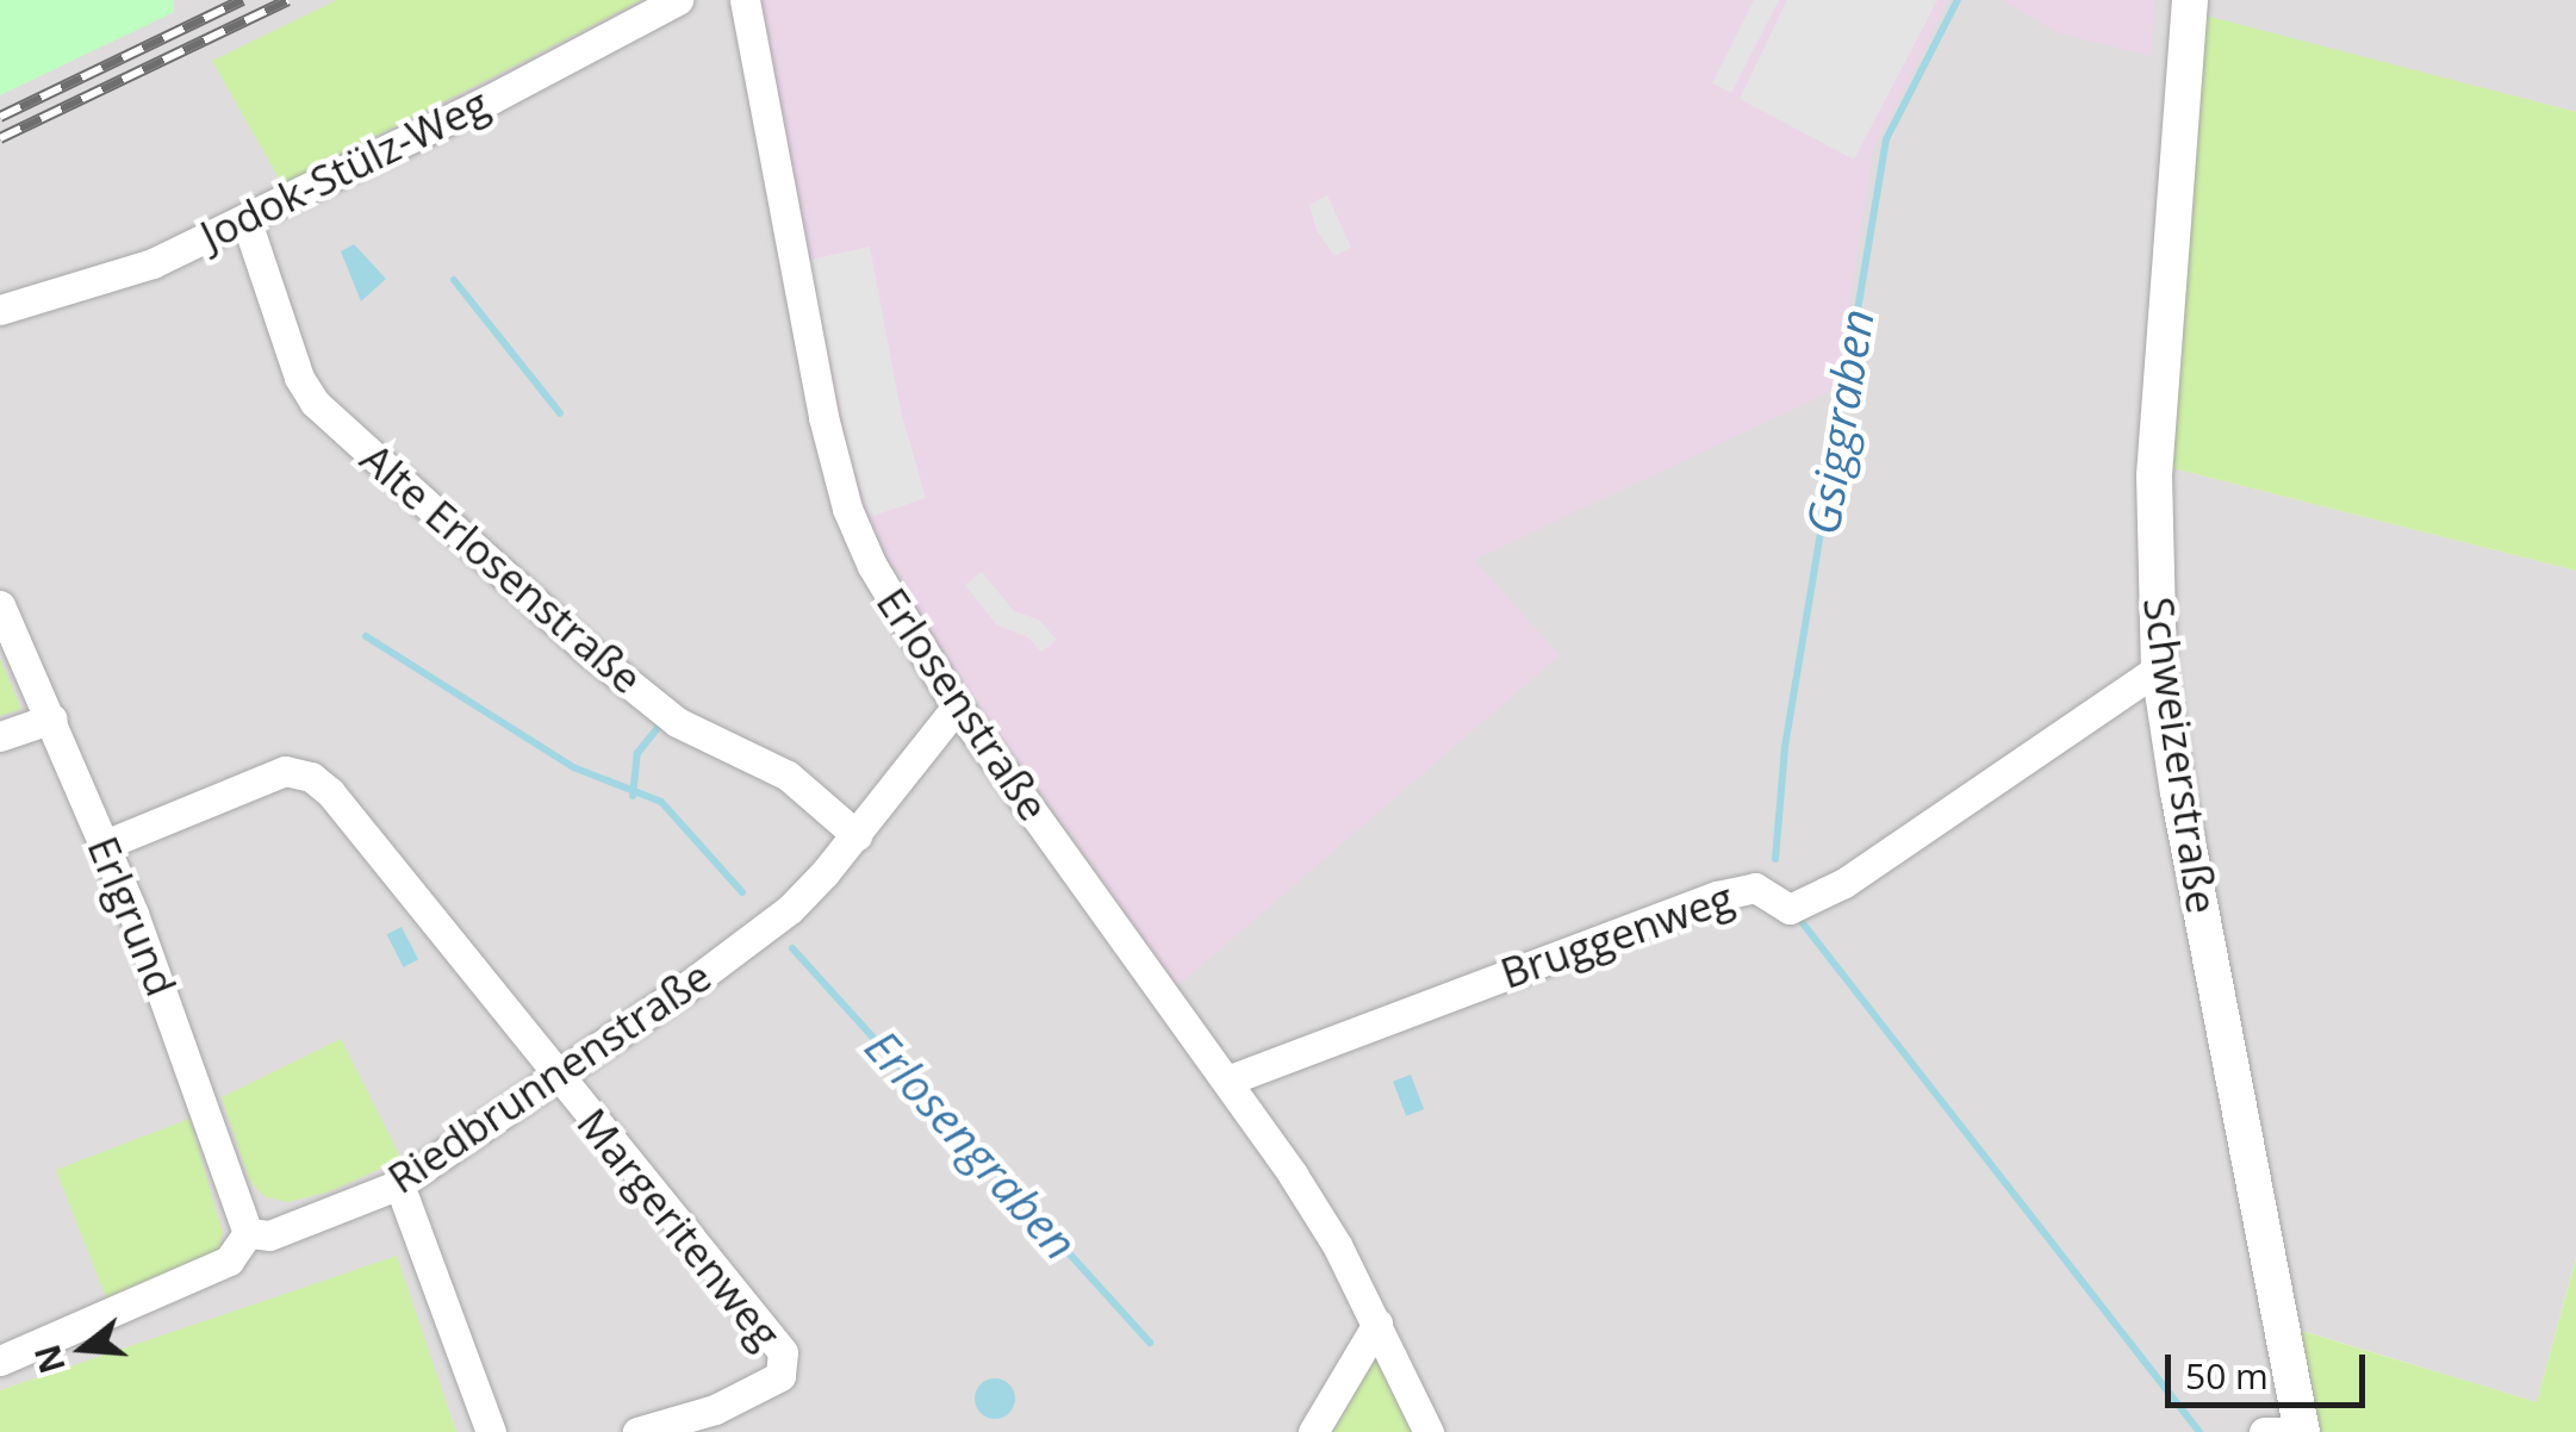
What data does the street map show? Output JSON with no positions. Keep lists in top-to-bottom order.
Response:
{
  "streets": {
    "street": [
      "Jodok-Stülz-Weg",
      "Alte Erlosenstraße",
      "Erlosenstraße",
      "Schweizerstraße",
      "Erlgrund",
      "Bruggenweg",
      "Riedbrunnenstraße",
      "Margeritenweg"
    ]
  },
  "crossings": [
    ["Jodok-Stülz-Weg", "Alte Erlosenstraße"],
    ["Alte Erlosenstraße", "Riedbrunnenstraße"],
    ["Erlosenstraße", "Bruggenweg"],
    ["Erlosenstraße", "Riedbrunnenstraße"],
    ["Schweizerstraße", "Bruggenweg"],
    ["Erlgrund", "Riedbrunnenstraße"],
    ["Riedbrunnenstraße", "Margeritenweg"]
  ],
  "water": ["Gsiggraben", "Erlosengraben"],
  "scale_bar": "50 m",
  "north": "left"
}
